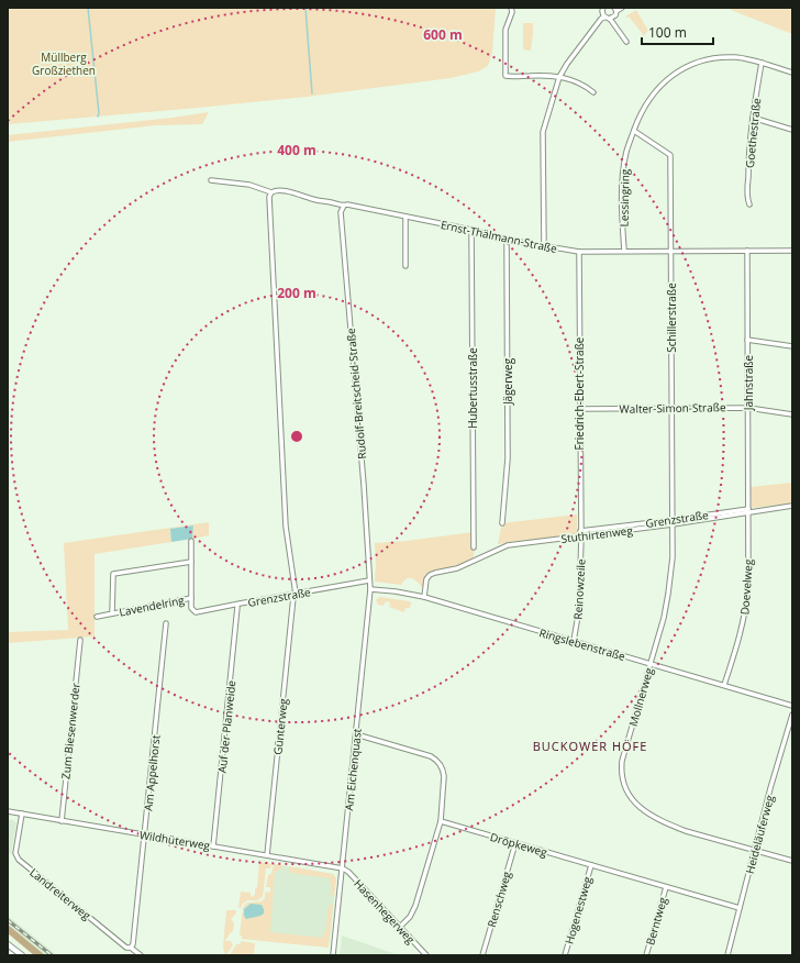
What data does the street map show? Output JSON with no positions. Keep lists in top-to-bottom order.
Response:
{
  "streets": {
    "street": [
      "Goethestraße",
      "Lessingring",
      "Ernst-Thälmann-Straße",
      "Schillerstraße",
      "Jägerweg",
      "Jahnstraße",
      "Hubertusstraße",
      "Rudolf-Breitscheid-Straße",
      "Friedrich-Ebert-Straße",
      "Walter-Simon-Straße",
      "Grenzstraße",
      "Stuthirtenweg",
      "Doevelweg",
      "Reinowzeile",
      "Lavendelring",
      "Ringslebenstraße",
      "Mollnerweg",
      "Auf der Planweide",
      "Günterweg",
      "Zum Biesenwerder",
      "Am Eichenquast",
      "Am Appelhorst",
      "Heideläuferweg",
      "Wildhüterweg",
      "Dröpkeweg",
      "Landreiterweg",
      "Renschweg",
      "Hogenestweg",
      "Hasenhegerweg",
      "Berntweg"
    ]
  },
  "crossings": [
    ["Goethestraße", "Lessingring"],
    ["Lessingring", "Ernst-Thälmann-Straße"],
    ["Lessingring", "Schillerstraße"],
    ["Ernst-Thälmann-Straße", "Schillerstraße"],
    ["Ernst-Thälmann-Straße", "Jägerweg"],
    ["Ernst-Thälmann-Straße", "Jahnstraße"],
    ["Ernst-Thälmann-Straße", "Hubertusstraße"],
    ["Ernst-Thälmann-Straße", "Rudolf-Breitscheid-Straße"],
    ["Ernst-Thälmann-Straße", "Friedrich-Ebert-Straße"],
    ["Ernst-Thälmann-Straße", "Günterweg"],
    ["Schillerstraße", "Walter-Simon-Straße"],
    ["Schillerstraße", "Stuthirtenweg"],
    ["Schillerstraße", "Mollnerweg"],
    ["Jahnstraße", "Walter-Simon-Straße"],
    ["Jahnstraße", "Stuthirtenweg"],
    ["Jahnstraße", "Doevelweg"],
    ["Rudolf-Breitscheid-Straße", "Grenzstraße"],
    ["Rudolf-Breitscheid-Straße", "Am Eichenquast"],
    ["Friedrich-Ebert-Straße", "Walter-Simon-Straße"],
    ["Friedrich-Ebert-Straße", "Stuthirtenweg"],
    ["Friedrich-Ebert-Straße", "Reinowzeile"],
    ["Grenzstraße", "Lavendelring"],
    ["Grenzstraße", "Günterweg"],
    ["Grenzstraße", "Am Eichenquast"],
    ["Stuthirtenweg", "Doevelweg"],
    ["Stuthirtenweg", "Reinowzeile"],
    ["Stuthirtenweg", "Ringslebenstraße"],
    ["Stuthirtenweg", "Mollnerweg"],
    ["Doevelweg", "Ringslebenstraße"],
    ["Reinowzeile", "Ringslebenstraße"],
    ["Ringslebenstraße", "Mollnerweg"],
    ["Ringslebenstraße", "Am Eichenquast"],
    ["Mollnerweg", "Heideläuferweg"],
    ["Auf der Planweide", "Wildhüterweg"],
    ["Günterweg", "Wildhüterweg"],
    ["Zum Biesenwerder", "Wildhüterweg"],
    ["Am Eichenquast", "Wildhüterweg"],
    ["Am Eichenquast", "Hasenhegerweg"],
    ["Am Appelhorst", "Wildhüterweg"],
    ["Am Appelhorst", "Landreiterweg"],
    ["Heideläuferweg", "Dröpkeweg"],
    ["Wildhüterweg", "Landreiterweg"],
    ["Wildhüterweg", "Hasenhegerweg"],
    ["Dröpkeweg", "Renschweg"],
    ["Dröpkeweg", "Hogenestweg"],
    ["Dröpkeweg", "Berntweg"]
  ],
  "districts": ["BUCKOWER HÖFE"],
  "parks": ["Müllberg Großziethen"],
  "scale_bar": "100 m",
  "rings": ["600 m", "400 m", "200 m"]
}
